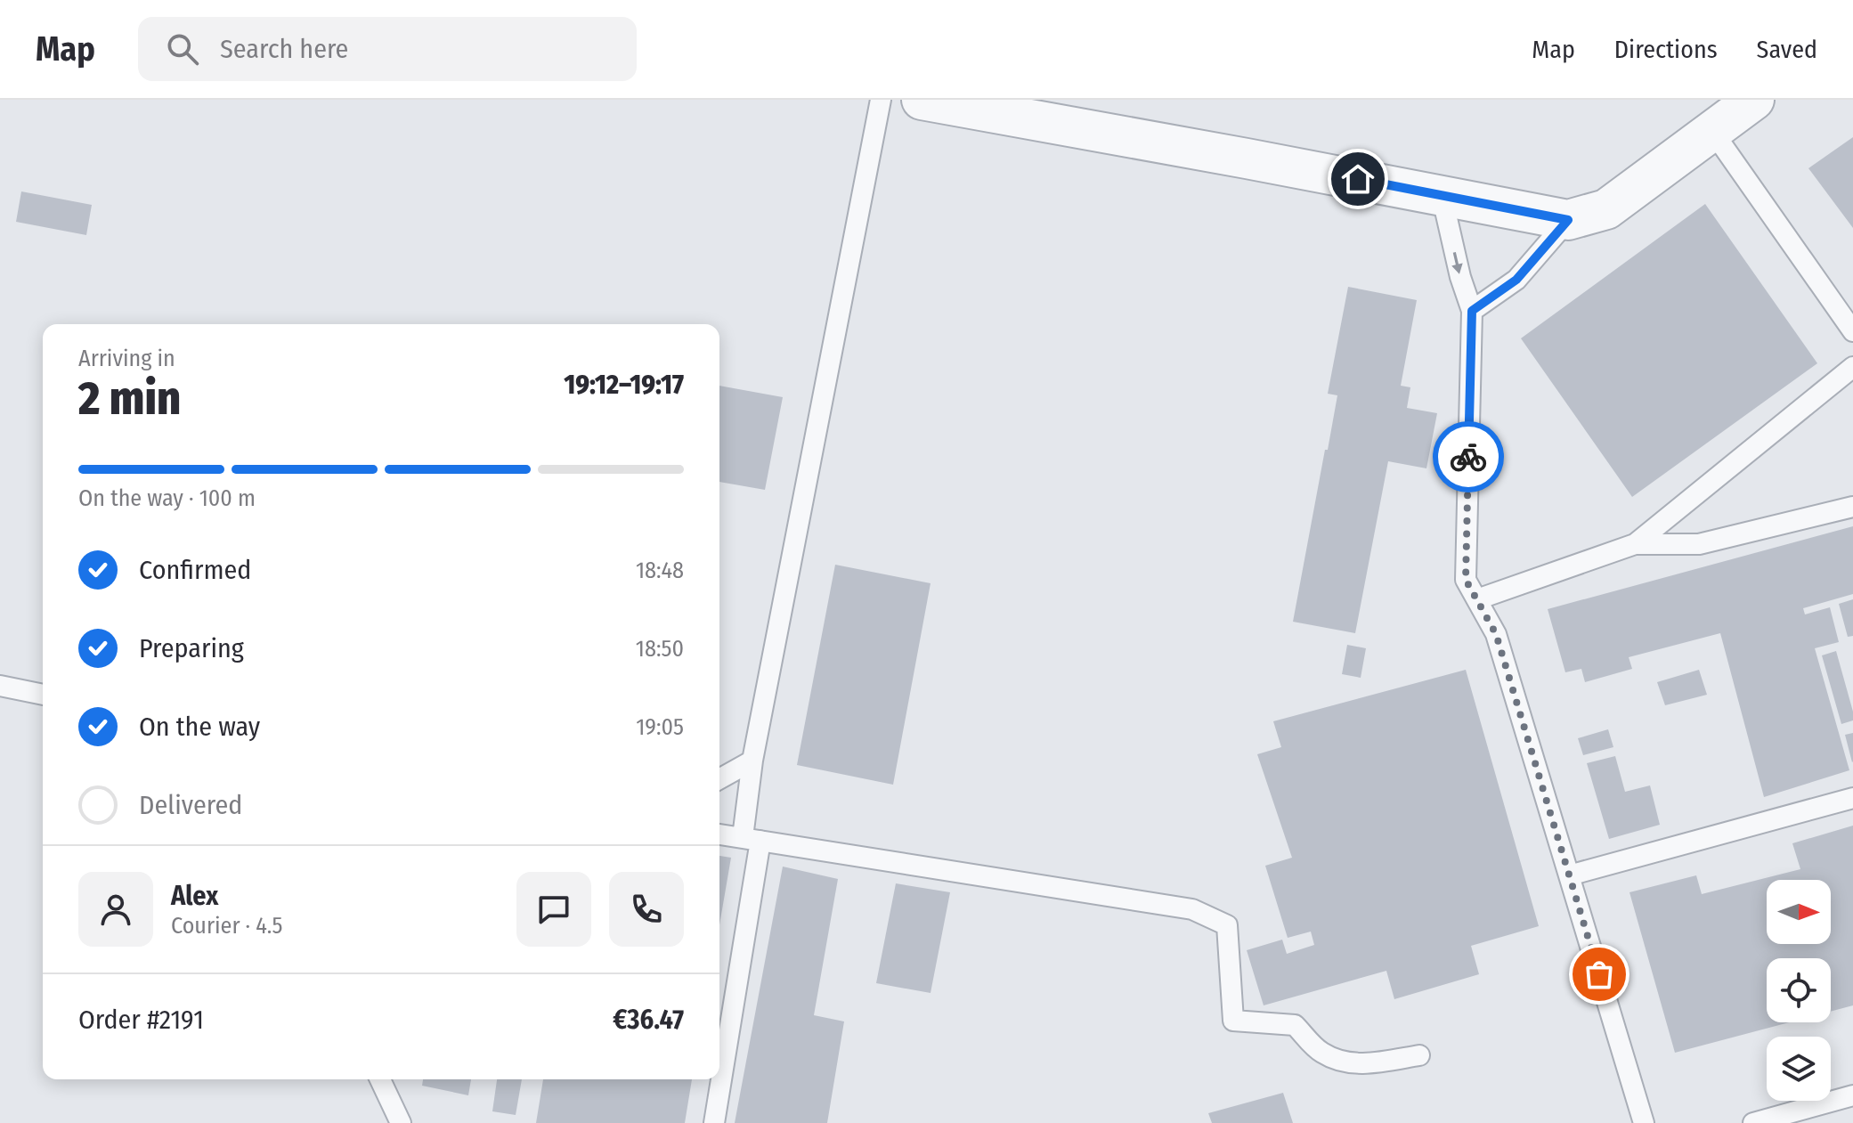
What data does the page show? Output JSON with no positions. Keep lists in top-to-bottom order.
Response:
{
  "north": "right",
  "page": {
    "header": "Map",
    "search": "Search here",
    "nav": ["Map", "Directions", "Saved"],
    "heading": ["2 min", "Arriving in", "19:12–19:17"],
    "panel": [
      "Alex",
      "Courier · 4.5",
      "Order #2191",
      "€36.47"
    ],
    "bar": "On the way · 100 m",
    "list": [
      ["Confirmed", "18:48"],
      ["Preparing", "18:50"],
      ["On the way", "19:05"],
      "Delivered"
    ]
  }
}
